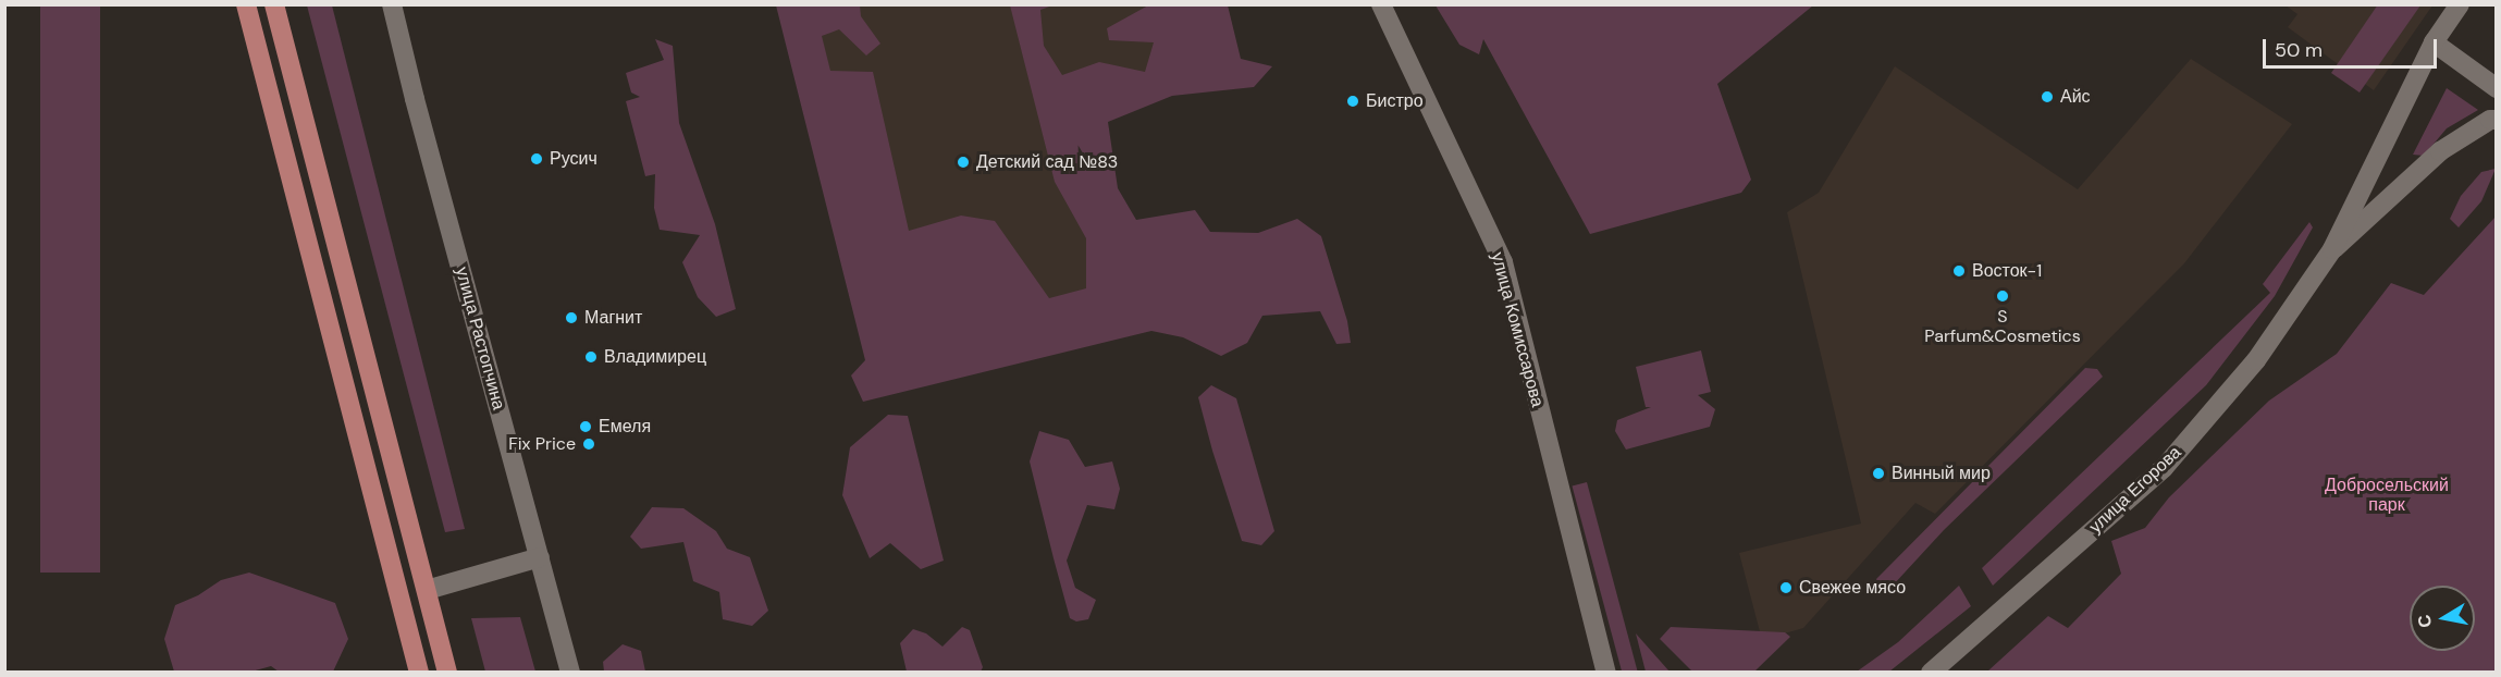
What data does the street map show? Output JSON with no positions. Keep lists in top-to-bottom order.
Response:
{
  "streets": {
    "street": ["улица Комиссарова", "улица Растопчина", "улица Егорова"]
  },
  "parks": ["Добросельский парк"],
  "places": [
    "Айс",
    "Бистро",
    "Русич",
    "Детский сад №83",
    "Восток-1",
    "S Parfum&Cosmetics",
    "Магнит",
    "Владимирец",
    "Емеля",
    "Fix Price",
    "Винный мир",
    "Свежее мясо"
  ],
  "scale_bar": "50 m",
  "north": "left"
}
